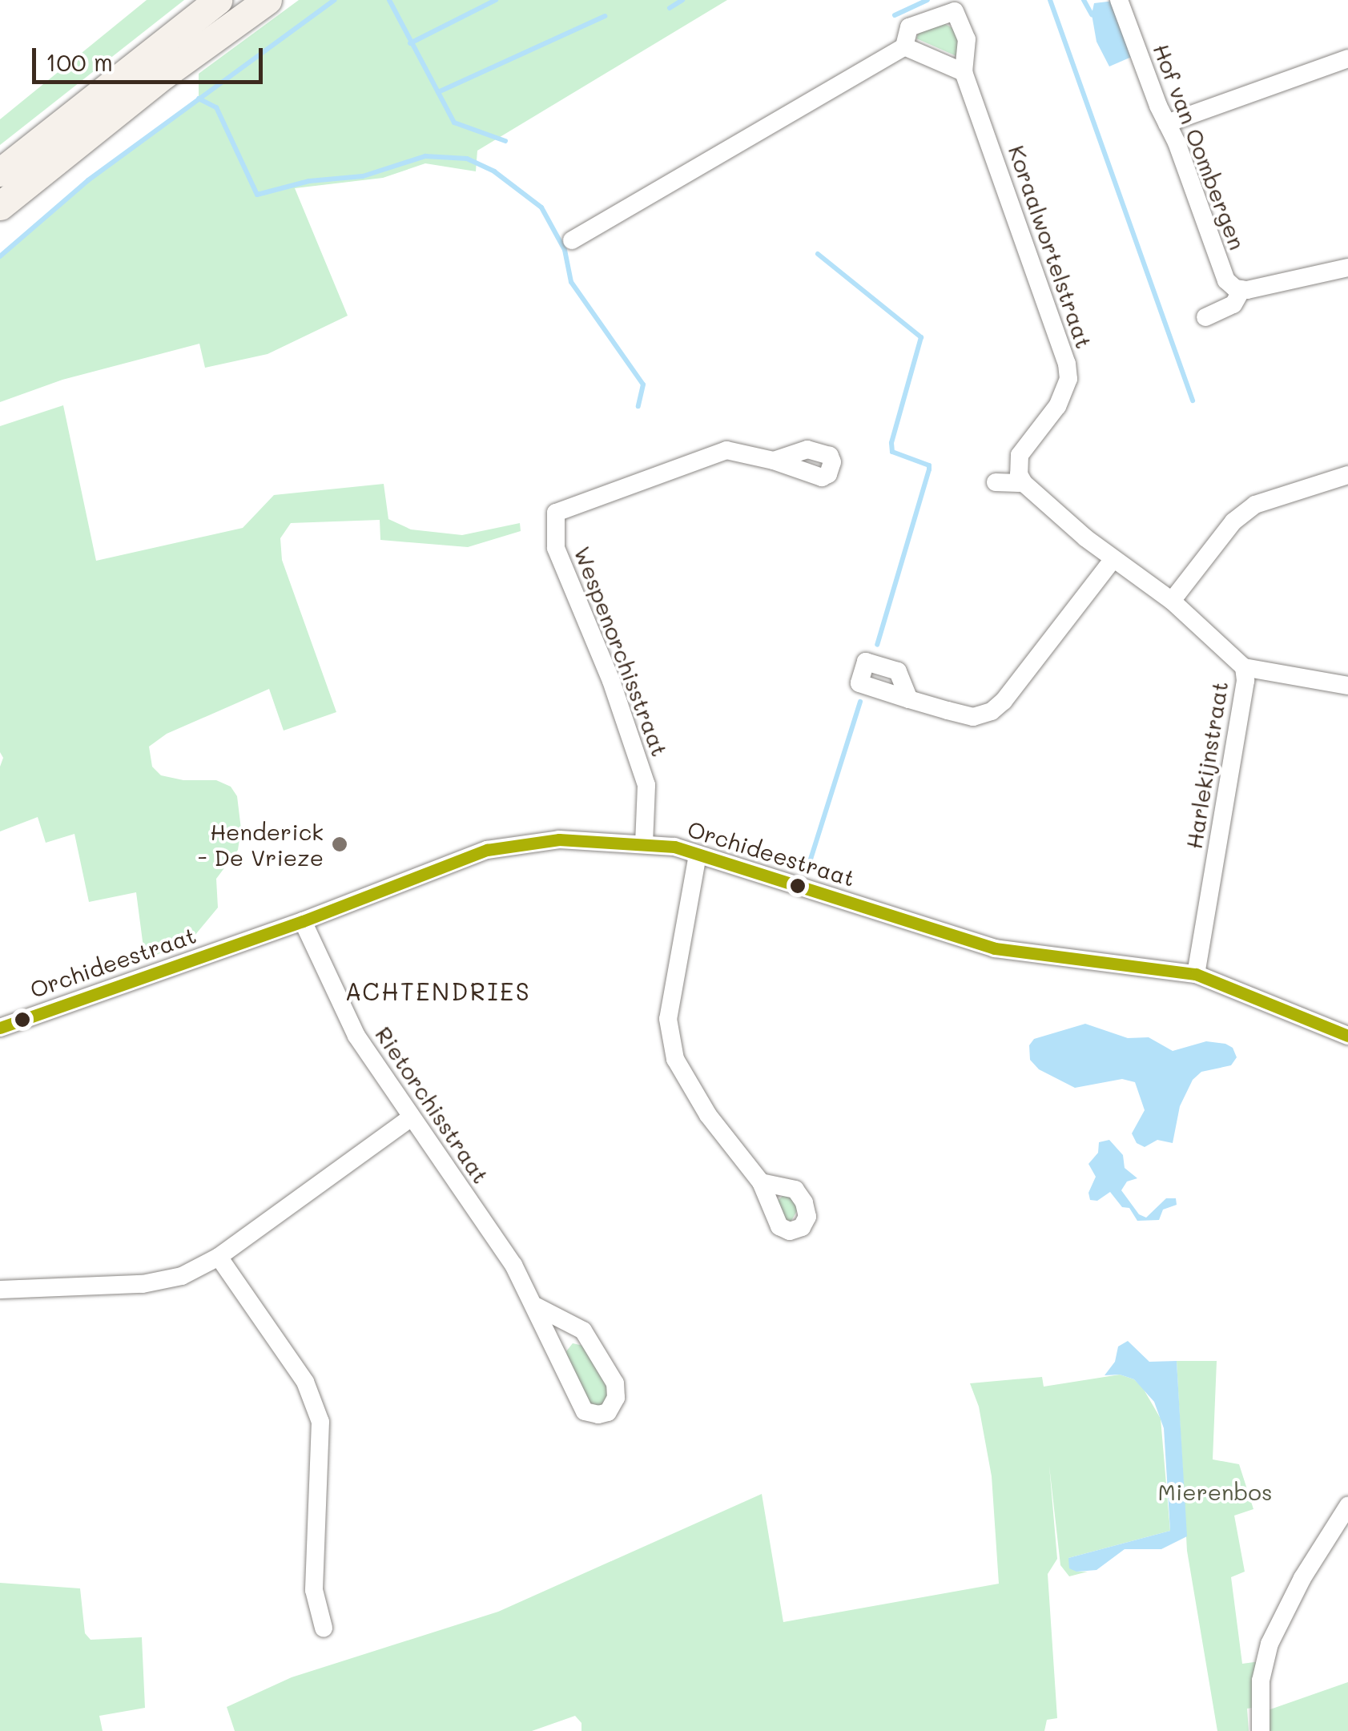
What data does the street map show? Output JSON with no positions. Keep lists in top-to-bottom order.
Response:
{
  "streets": {
    "street": [
      "Hof van Oombergen",
      "Koraalwortelstraat",
      "Wespenorchisstraat",
      "Harlekijnstraat",
      "Orchideestraat",
      "Rietorchisstraat"
    ]
  },
  "crossings": [
    ["Koraalwortelstraat", "Harlekijnstraat"],
    ["Wespenorchisstraat", "Orchideestraat"],
    ["Harlekijnstraat", "Orchideestraat"],
    ["Orchideestraat", "Rietorchisstraat"]
  ],
  "districts": ["ACHTENDRIES"],
  "parks": ["Mierenbos"],
  "places": ["Henderick - De Vrieze"],
  "scale_bar": "100 m"
}
